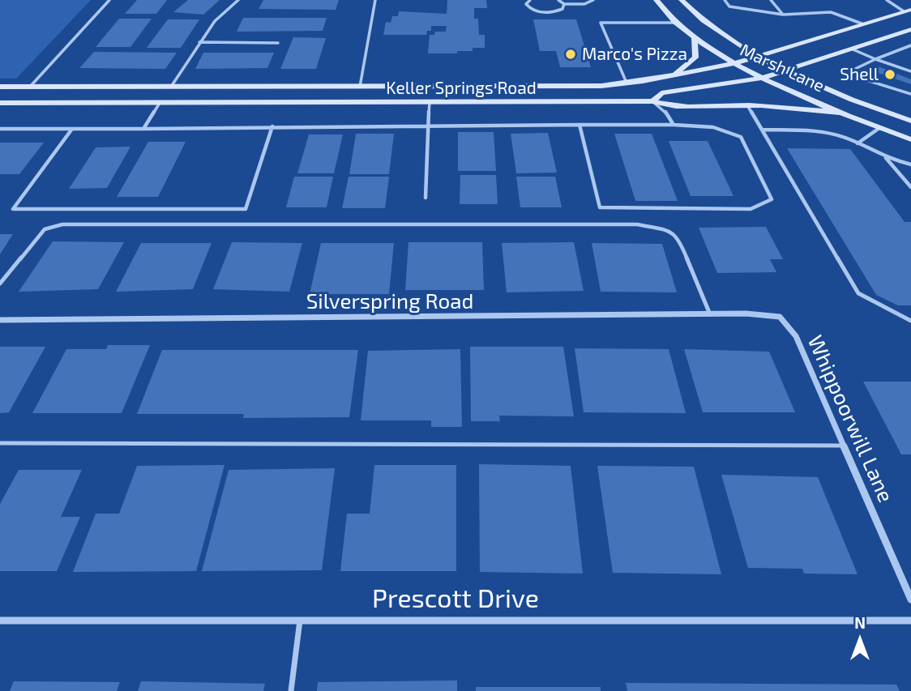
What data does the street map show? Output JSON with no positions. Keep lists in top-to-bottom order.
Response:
{
  "streets": {
    "main road": ["Marsh Lane", "Keller Springs Road"],
    "street": ["Silverspring Road", "Whippoorwill Lane", "Prescott Drive"]
  },
  "crossings": [
    ["Marsh Lane", "Keller Springs Road"],
    ["Silverspring Road", "Whippoorwill Lane"]
  ],
  "places": ["Marco's Pizza", "Shell"],
  "north": "top"
}
